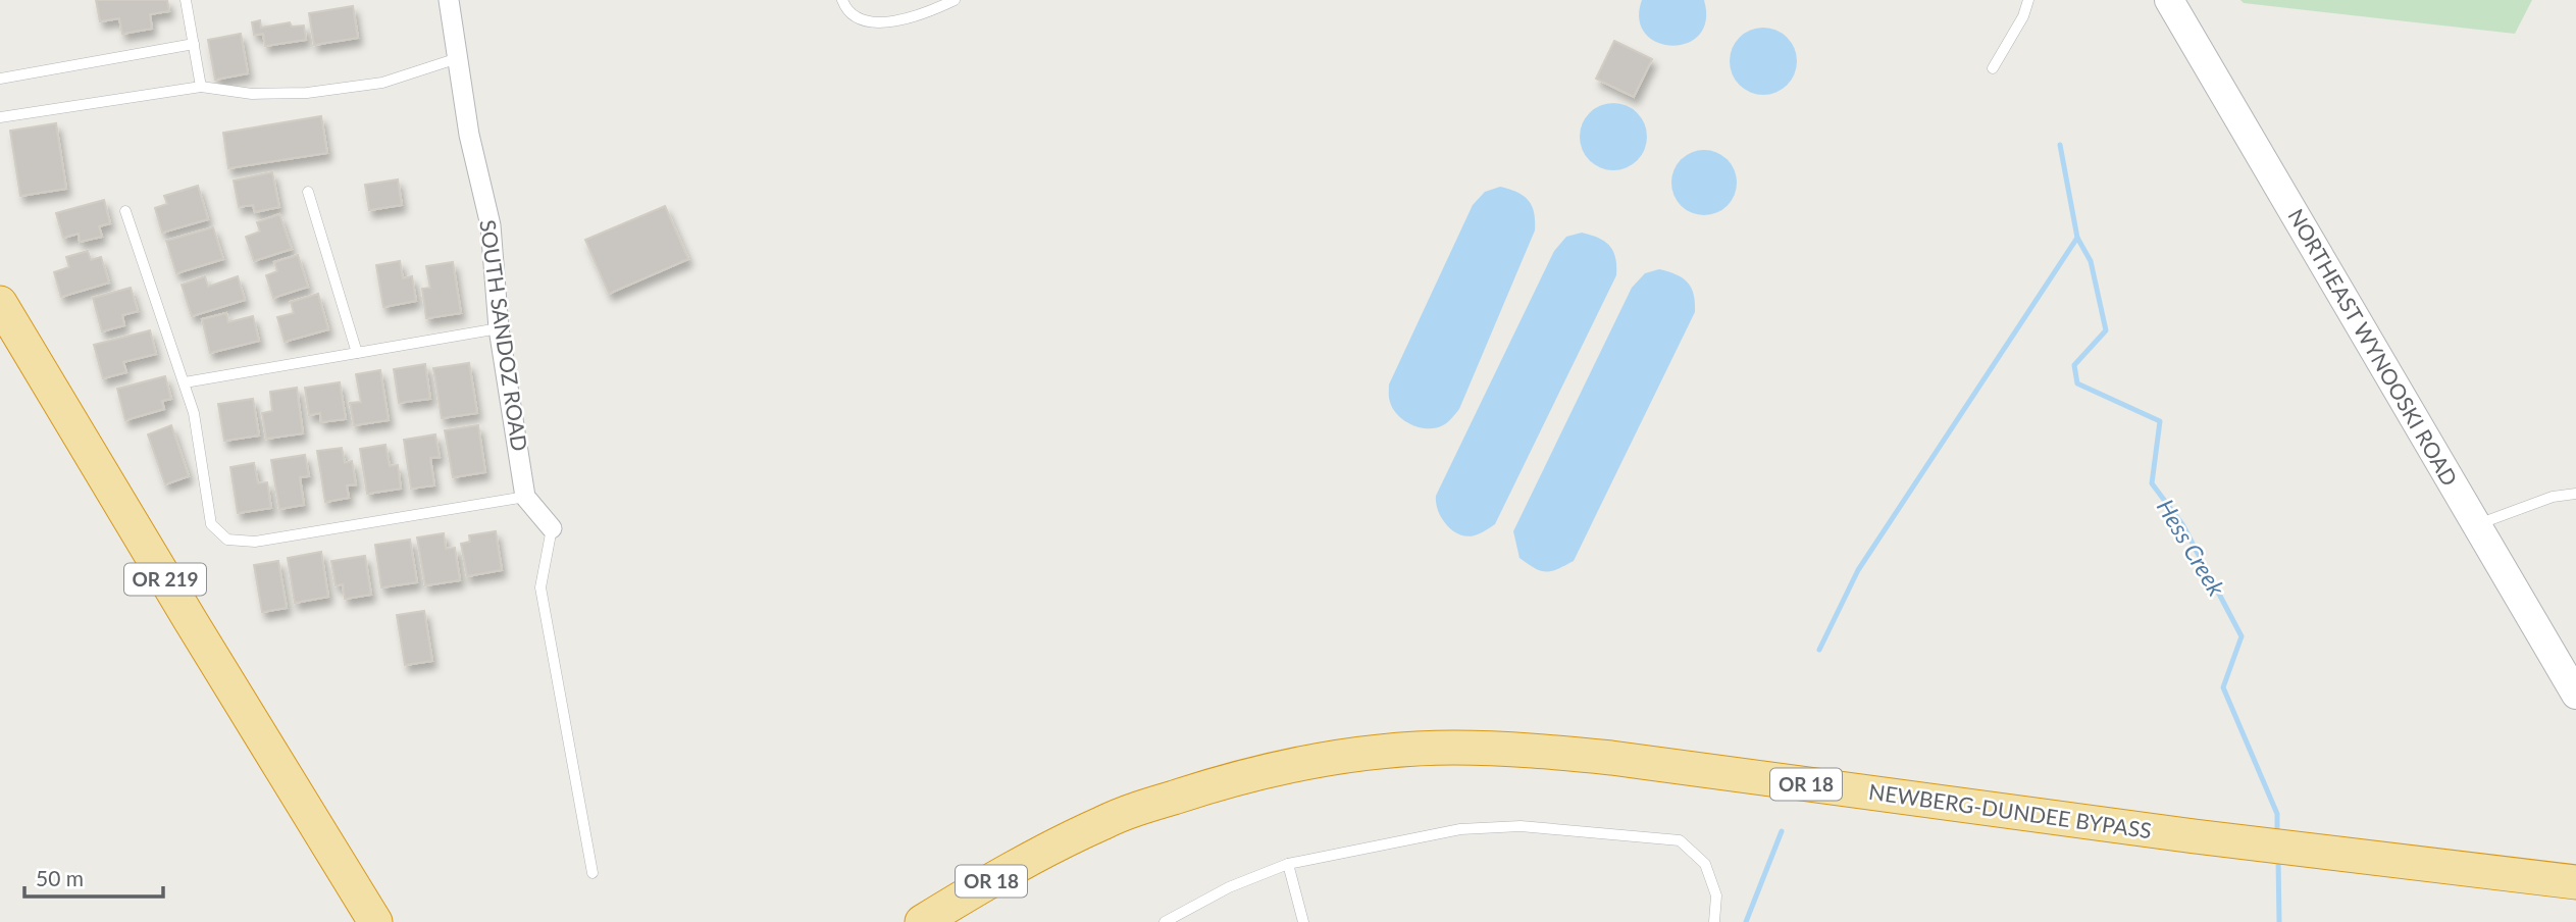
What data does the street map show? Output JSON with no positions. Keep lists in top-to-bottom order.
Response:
{
  "streets": {
    "highway": ["OR 219", "OR 18", "NEWBERG-DUNDEE BYPASS"],
    "main road": ["NORTHEAST WYNOOSKI ROAD"],
    "street": ["SOUTH SANDOZ ROAD"]
  },
  "water": ["Hess Creek"],
  "scale_bar": "50 m"
}
